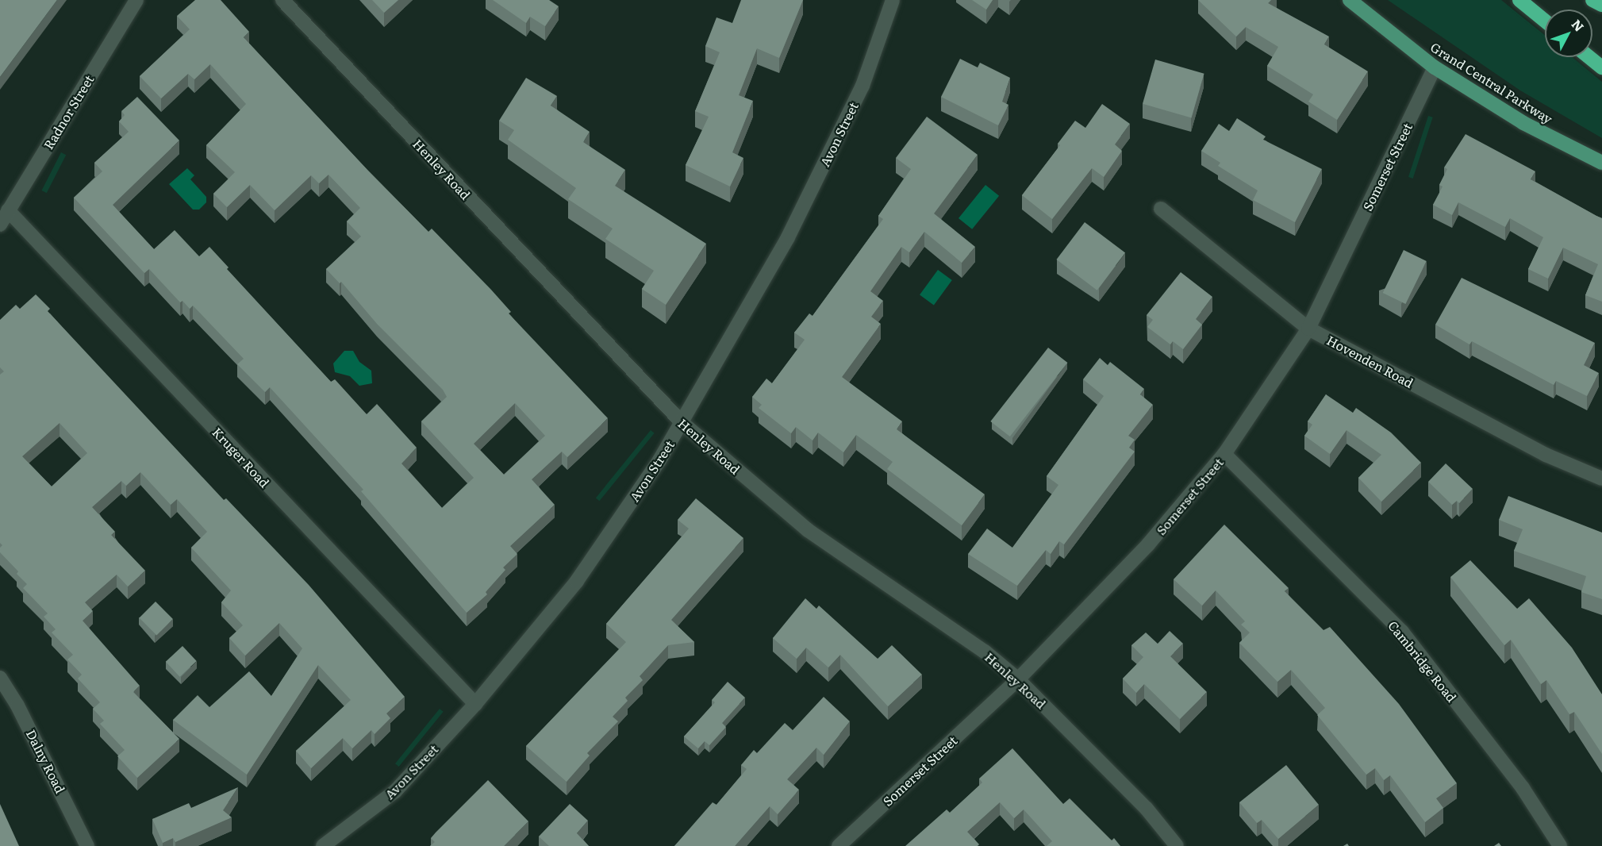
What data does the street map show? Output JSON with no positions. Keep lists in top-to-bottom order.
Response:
{
  "streets": {
    "main road": ["Grand Central Parkway"],
    "street": [
      "Radnor Street",
      "Avon Street",
      "Somerset Street",
      "Henley Road",
      "Hovenden Road",
      "Kruger Road",
      "Cambridge Road",
      "Dalny Road"
    ]
  },
  "crossings": [
    ["Grand Central Parkway", "Somerset Street"],
    ["Radnor Street", "Kruger Road"],
    ["Avon Street", "Henley Road"],
    ["Avon Street", "Kruger Road"],
    ["Somerset Street", "Henley Road"],
    ["Somerset Street", "Hovenden Road"],
    ["Somerset Street", "Cambridge Road"]
  ],
  "north": "top right"
}
